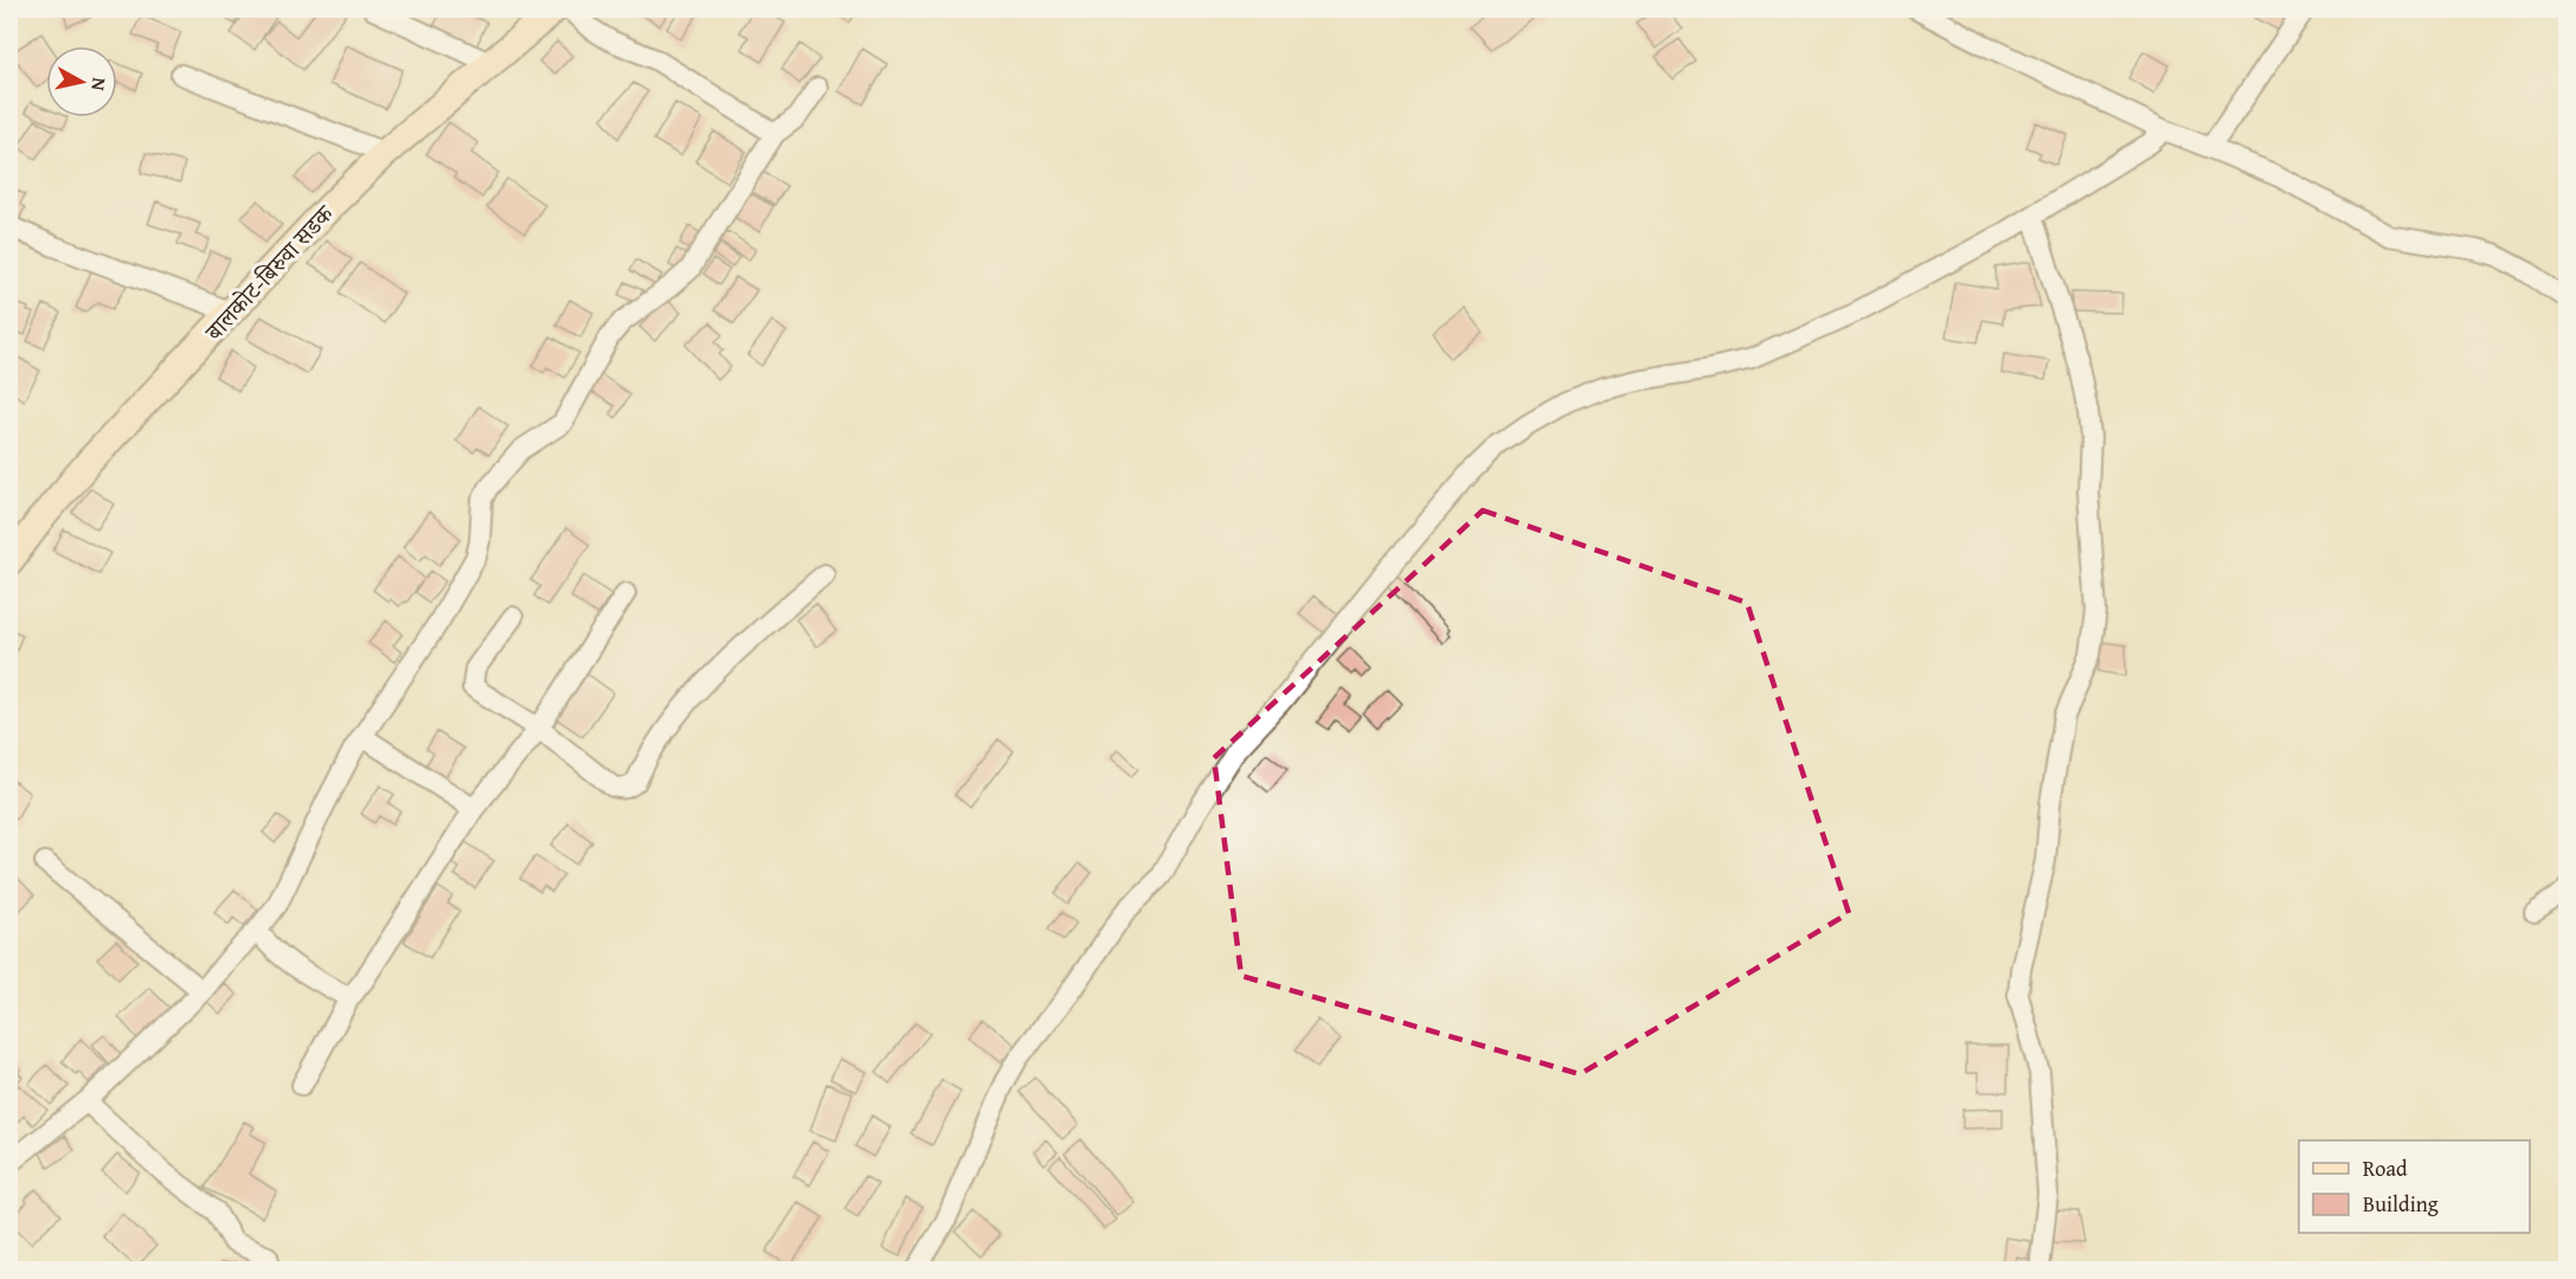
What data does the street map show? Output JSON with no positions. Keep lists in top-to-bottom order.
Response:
{
  "streets": {
    "main road": ["बालकोट-बिरुवा सडक"]
  },
  "legend": ["Road", "Building"],
  "north": "right"
}
